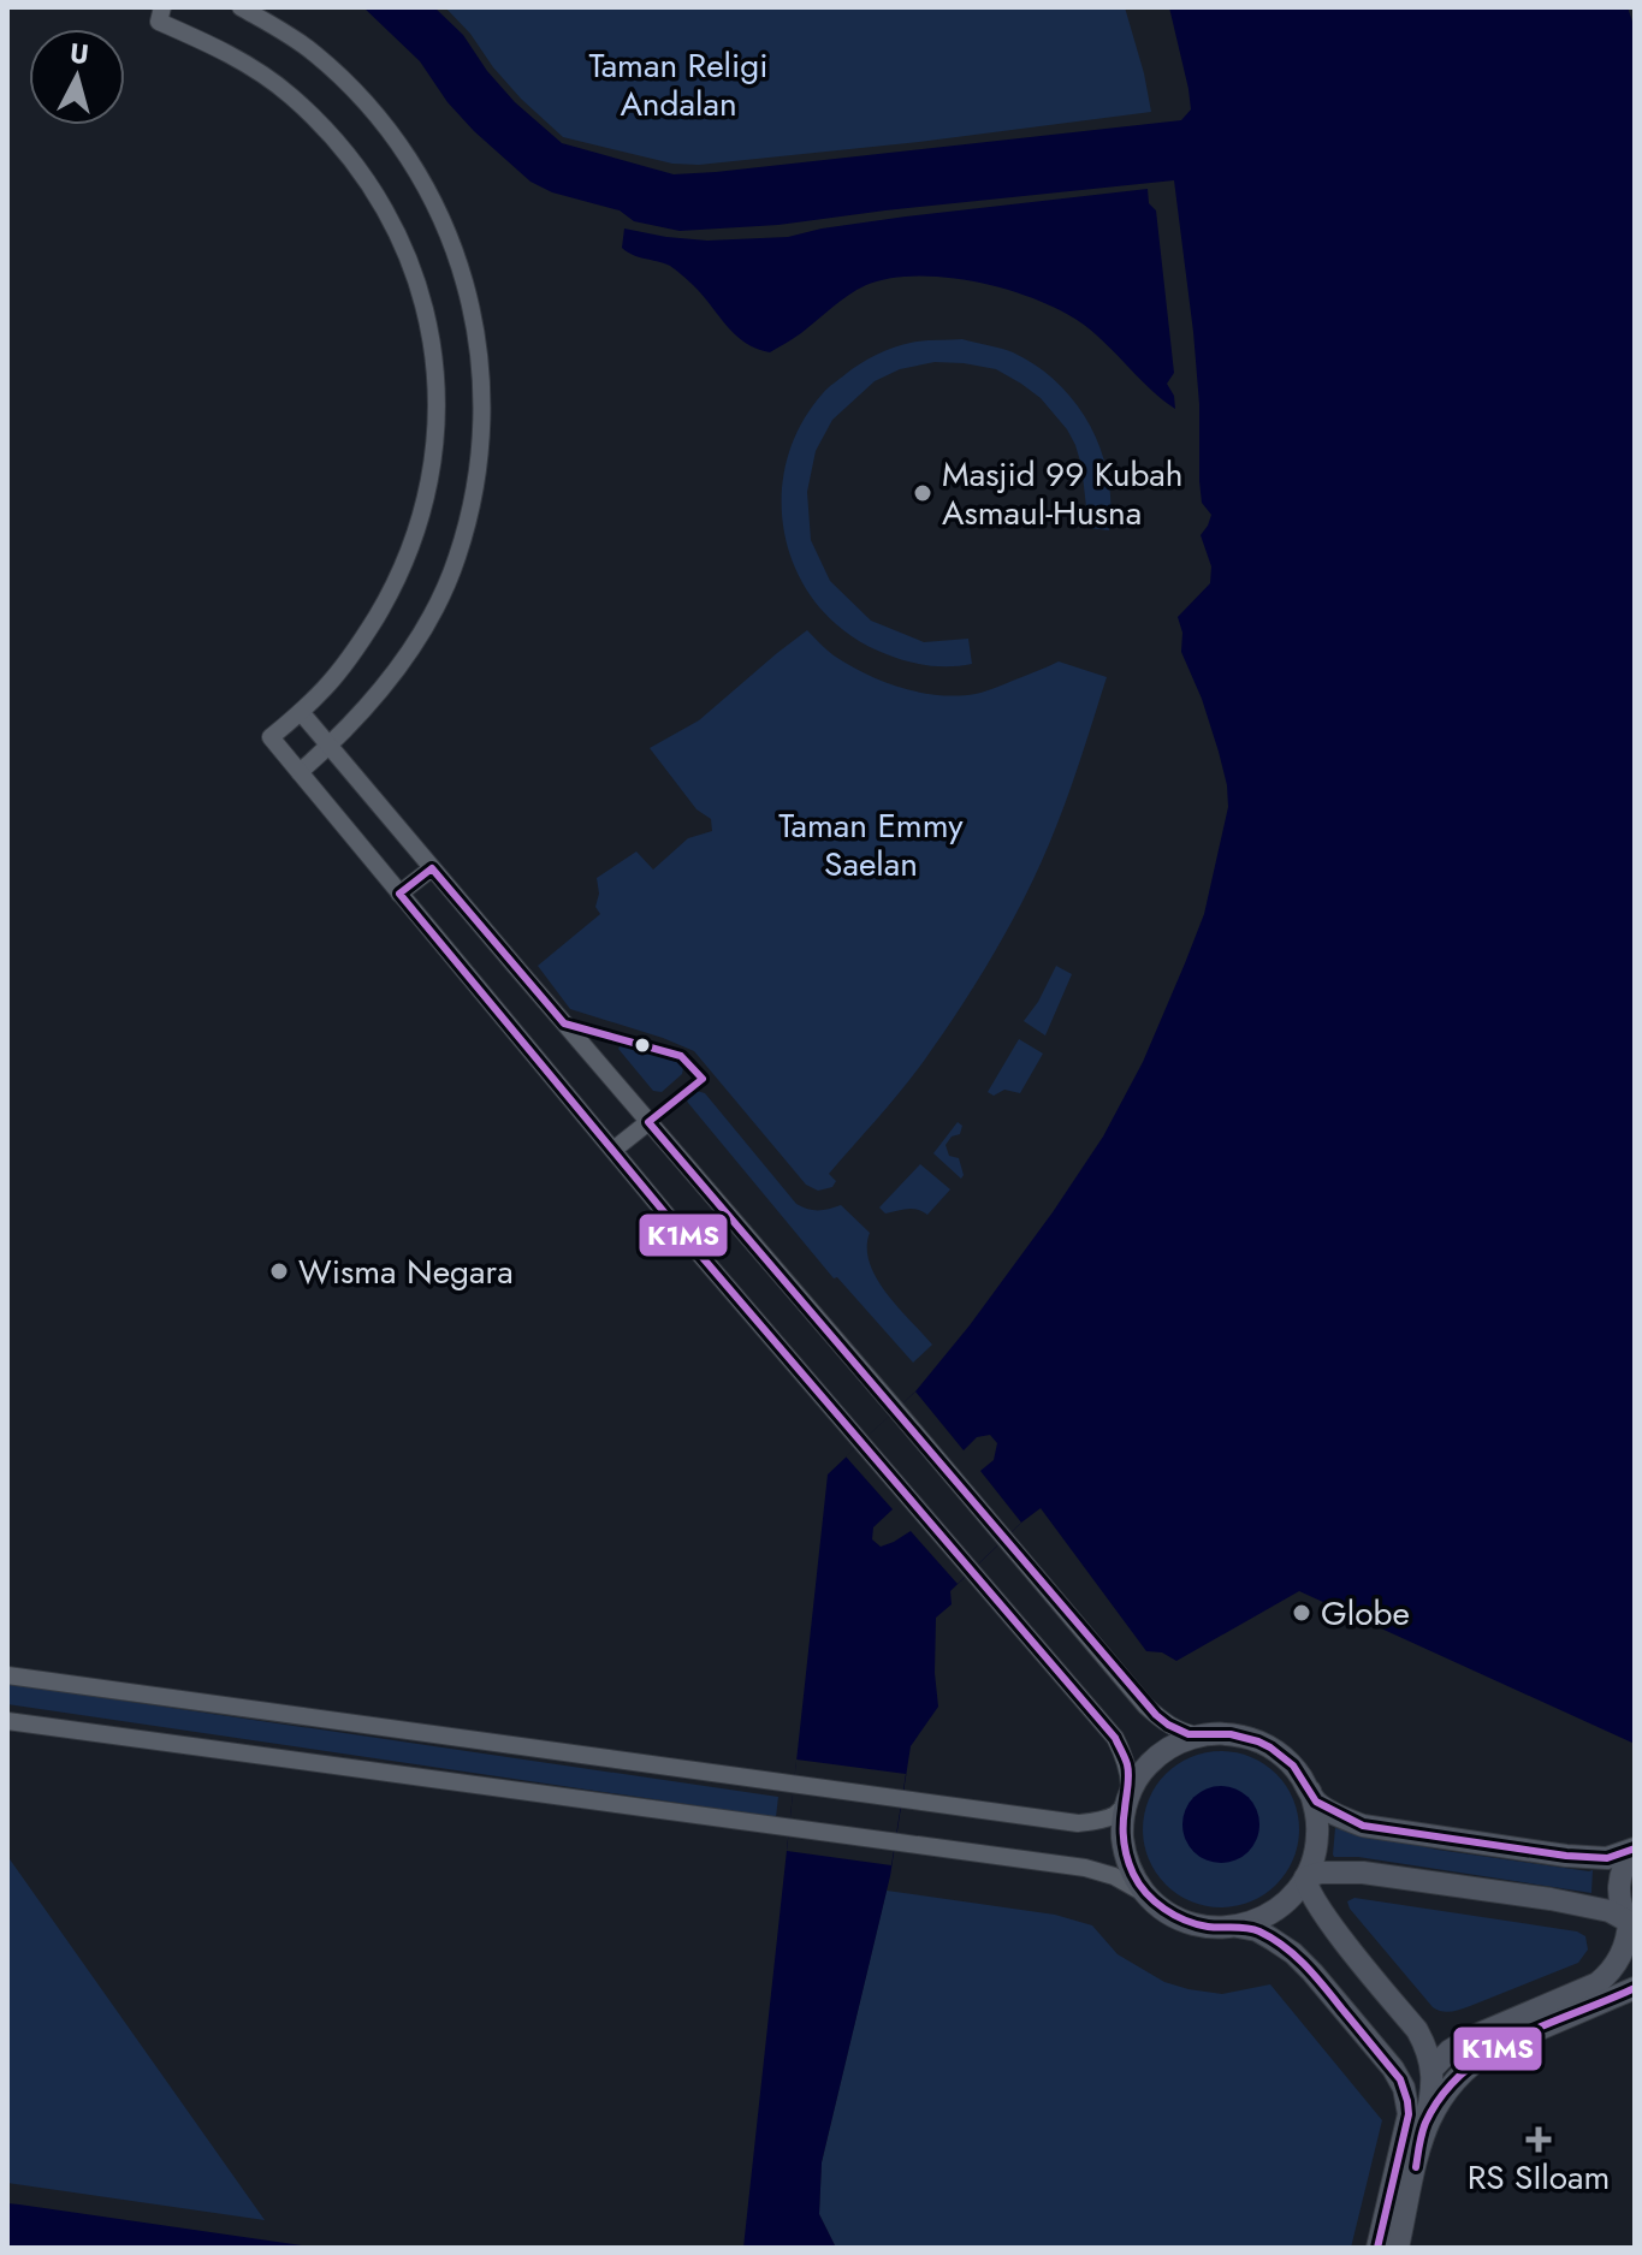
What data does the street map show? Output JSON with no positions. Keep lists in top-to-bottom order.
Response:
{
  "parks": ["Taman Religi Andalan", "Taman Emmy Saelan"],
  "places": {
    "other": ["Masjid 99 Kubah Asmaul-Husna", "Wisma Negara", "Globe"],
    "health": ["RS SIloam"]
  },
  "lines": ["transit line K1MS"],
  "north": "top"
}
